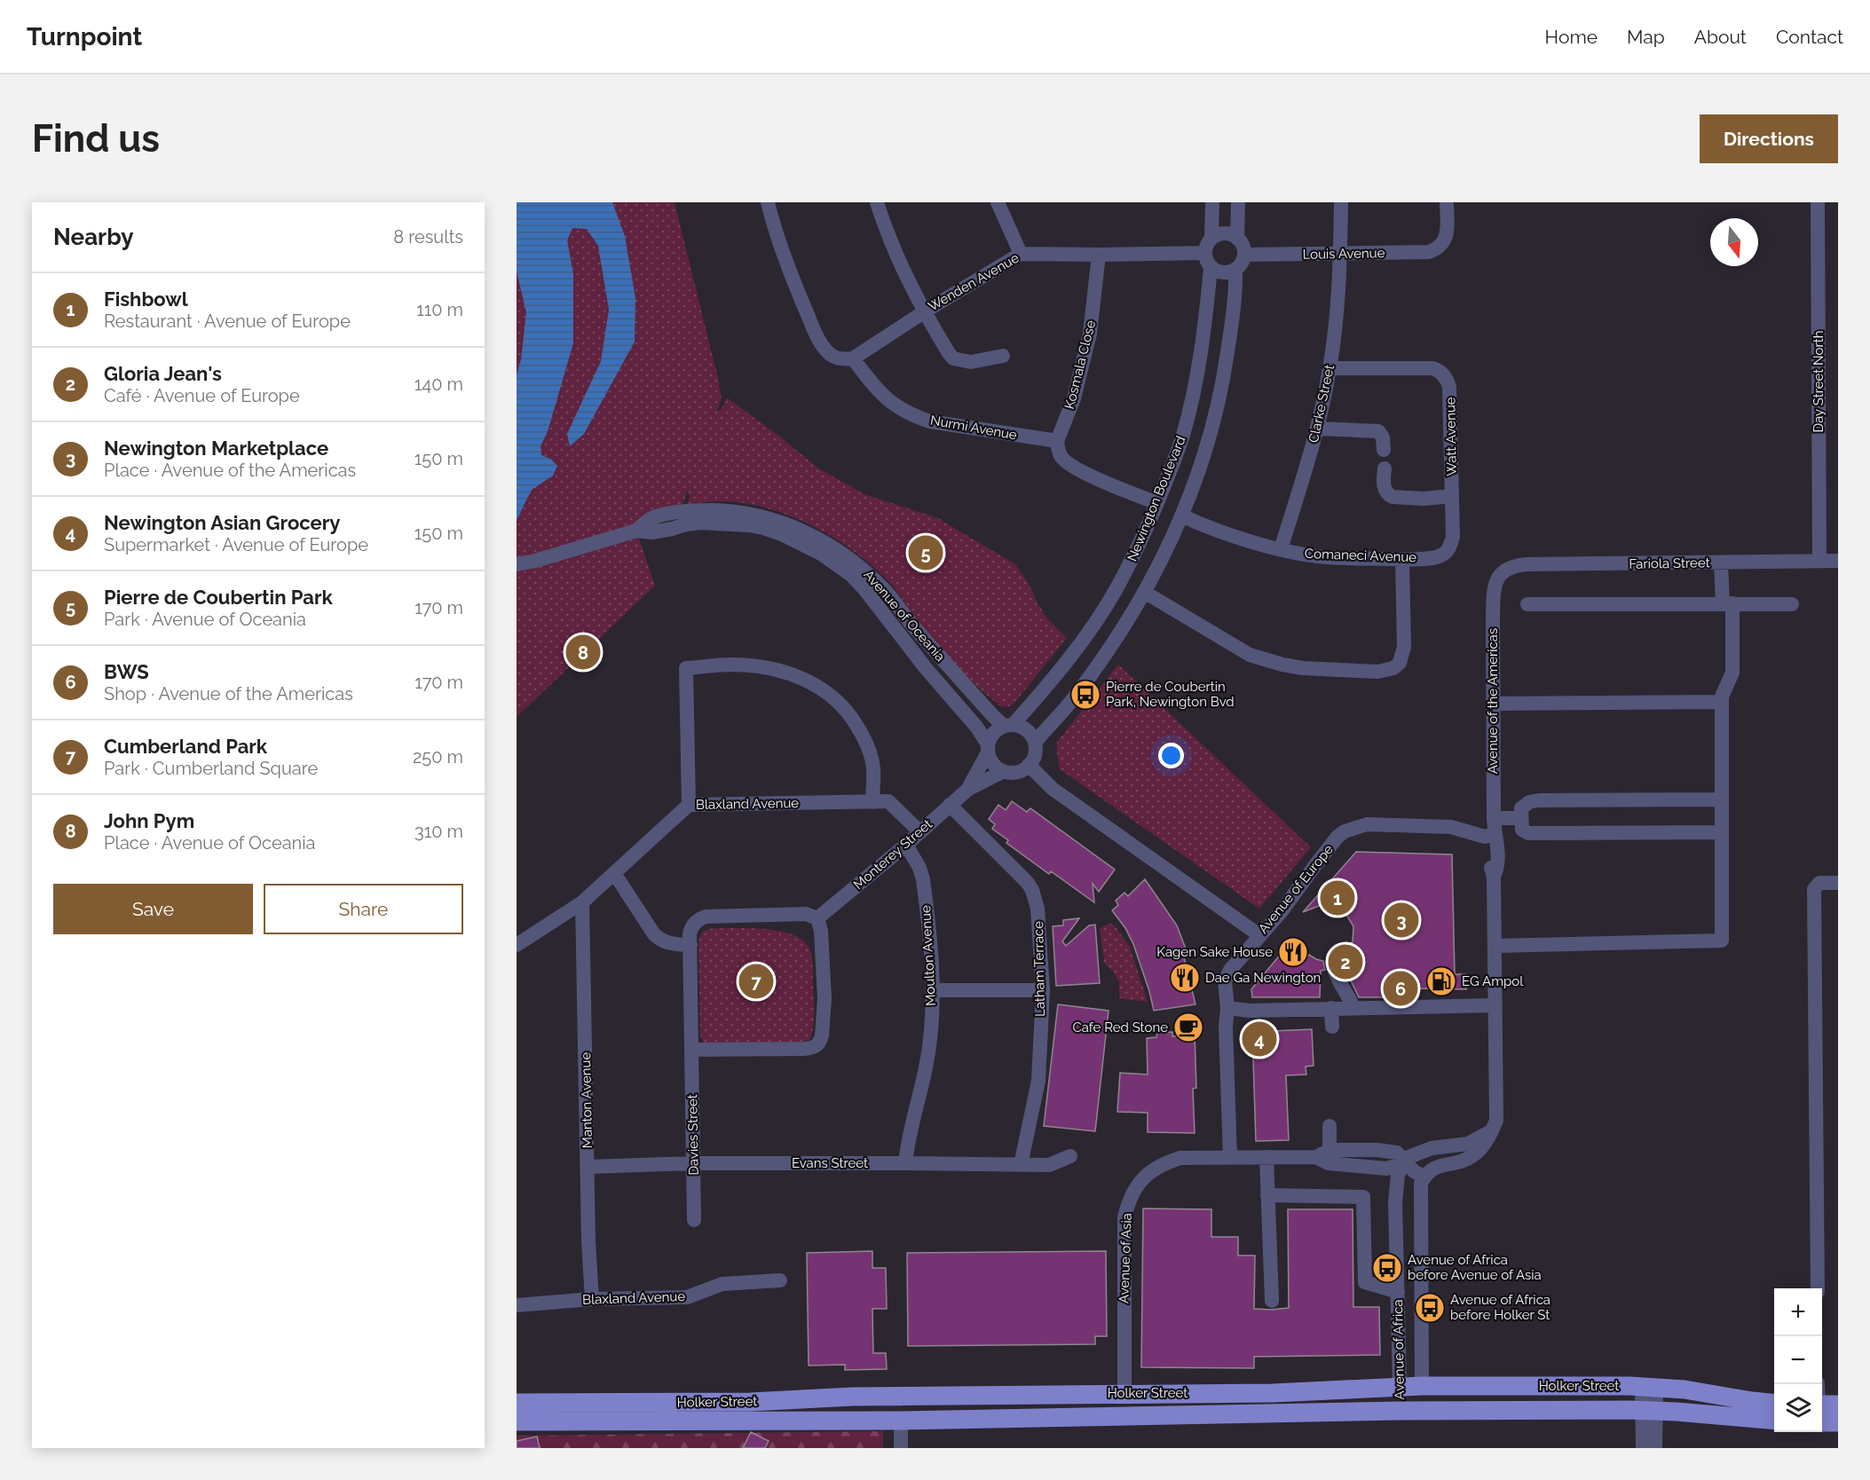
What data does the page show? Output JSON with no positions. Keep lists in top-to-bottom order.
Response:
{
  "streets": {
    "main road": ["Avenue of Africa", "Holker Street"],
    "street": [
      "Louis Avenue",
      "Wenden Avenue",
      "Kosmala Close",
      "Day Street North",
      "Clarke Street",
      "Nurmi Avenue",
      "Watt Avenue",
      "Newington Boulevard",
      "Comaneci Avenue",
      "Fariola Street",
      "Avenue of Oceania",
      "Avenue of the Americas",
      "Blaxland Avenue",
      "Monterey Street",
      "Avenue of Europe",
      "Moulton Avenue",
      "Latham Terrace",
      "Manton Avenue",
      "Davies Street",
      "Evans Street",
      "Avenue of Asia"
    ]
  },
  "crossings": [
    ["Louis Avenue", "Wenden Avenue"],
    ["Louis Avenue", "Clarke Street"],
    ["Louis Avenue", "Newington Boulevard"],
    ["Wenden Avenue", "Kosmala Close"],
    ["Wenden Avenue", "Nurmi Avenue"],
    ["Wenden Avenue", "Newington Boulevard"],
    ["Kosmala Close", "Nurmi Avenue"],
    ["Day Street North", "Fariola Street"],
    ["Clarke Street", "Watt Avenue"],
    ["Clarke Street", "Comaneci Avenue"],
    ["Watt Avenue", "Comaneci Avenue"],
    ["Newington Boulevard", "Comaneci Avenue"],
    ["Newington Boulevard", "Avenue of Oceania"],
    ["Newington Boulevard", "Monterey Street"],
    ["Fariola Street", "Avenue of the Americas"],
    ["Avenue of Oceania", "Monterey Street"],
    ["Avenue of the Americas", "Avenue of Europe"],
    ["Avenue of the Americas", "Avenue of Asia"],
    ["Avenue of the Americas", "Avenue of Africa"],
    ["Blaxland Avenue", "Monterey Street"],
    ["Blaxland Avenue", "Manton Avenue"],
    ["Monterey Street", "Moulton Avenue"],
    ["Monterey Street", "Latham Terrace"],
    ["Monterey Street", "Davies Street"],
    ["Avenue of Europe", "Avenue of Asia"],
    ["Moulton Avenue", "Evans Street"],
    ["Latham Terrace", "Evans Street"],
    ["Manton Avenue", "Evans Street"],
    ["Davies Street", "Evans Street"],
    ["Avenue of Asia", "Avenue of Africa"],
    ["Avenue of Asia", "Holker Street"],
    ["Avenue of Africa", "Holker Street"]
  ],
  "places": {
    "bus stop": ["Pierre de Coubertin Park, Newington Bvd", "Avenue of Africa before Avenue of Asia", "Avenue of Africa before Holker St"],
    "restaurant": ["Kagen Sake House", "Dae Ga Newington"],
    "fuel station": ["EG Ampol"],
    "cafe": ["Cafe Red Stone"]
  },
  "north": "bottom",
  "page": {
    "header": "Turnpoint",
    "nav": [
      "Home",
      "Map",
      "About",
      "Contact"
    ],
    "buttons": [
      "Directions",
      ["Save", "Share"]
    ],
    "title": "Find us",
    "heading": ["Nearby", "8 results"],
    "list": [
      {
        "mark": "1",
        "name": "Fishbowl",
        "note": "Restaurant · Avenue of Europe",
        "value": "110 m"
      },
      {
        "mark": "2",
        "name": "Gloria Jean's",
        "note": "Café · Avenue of Europe",
        "value": "140 m"
      },
      {
        "mark": "3",
        "name": "Newington Marketplace",
        "note": "Place · Avenue of the Americas",
        "value": "150 m"
      },
      {
        "mark": "4",
        "name": "Newington Asian Grocery",
        "note": "Supermarket · Avenue of Europe",
        "value": "150 m"
      },
      {
        "mark": "5",
        "name": "Pierre de Coubertin Park",
        "note": "Park · Avenue of Oceania",
        "value": "170 m"
      },
      {
        "mark": "6",
        "name": "BWS",
        "note": "Shop · Avenue of the Americas",
        "value": "170 m"
      },
      {
        "mark": "7",
        "name": "Cumberland Park",
        "note": "Park · Cumberland Square",
        "value": "250 m"
      },
      {
        "mark": "8",
        "name": "John Pym",
        "note": "Place · Avenue of Oceania",
        "value": "310 m"
      }
    ],
    "pins": [
      "5",
      "8",
      "1",
      "3",
      "2",
      "7",
      "6",
      "4"
    ],
    "map_buttons": ["+", "−"]
  }
}
